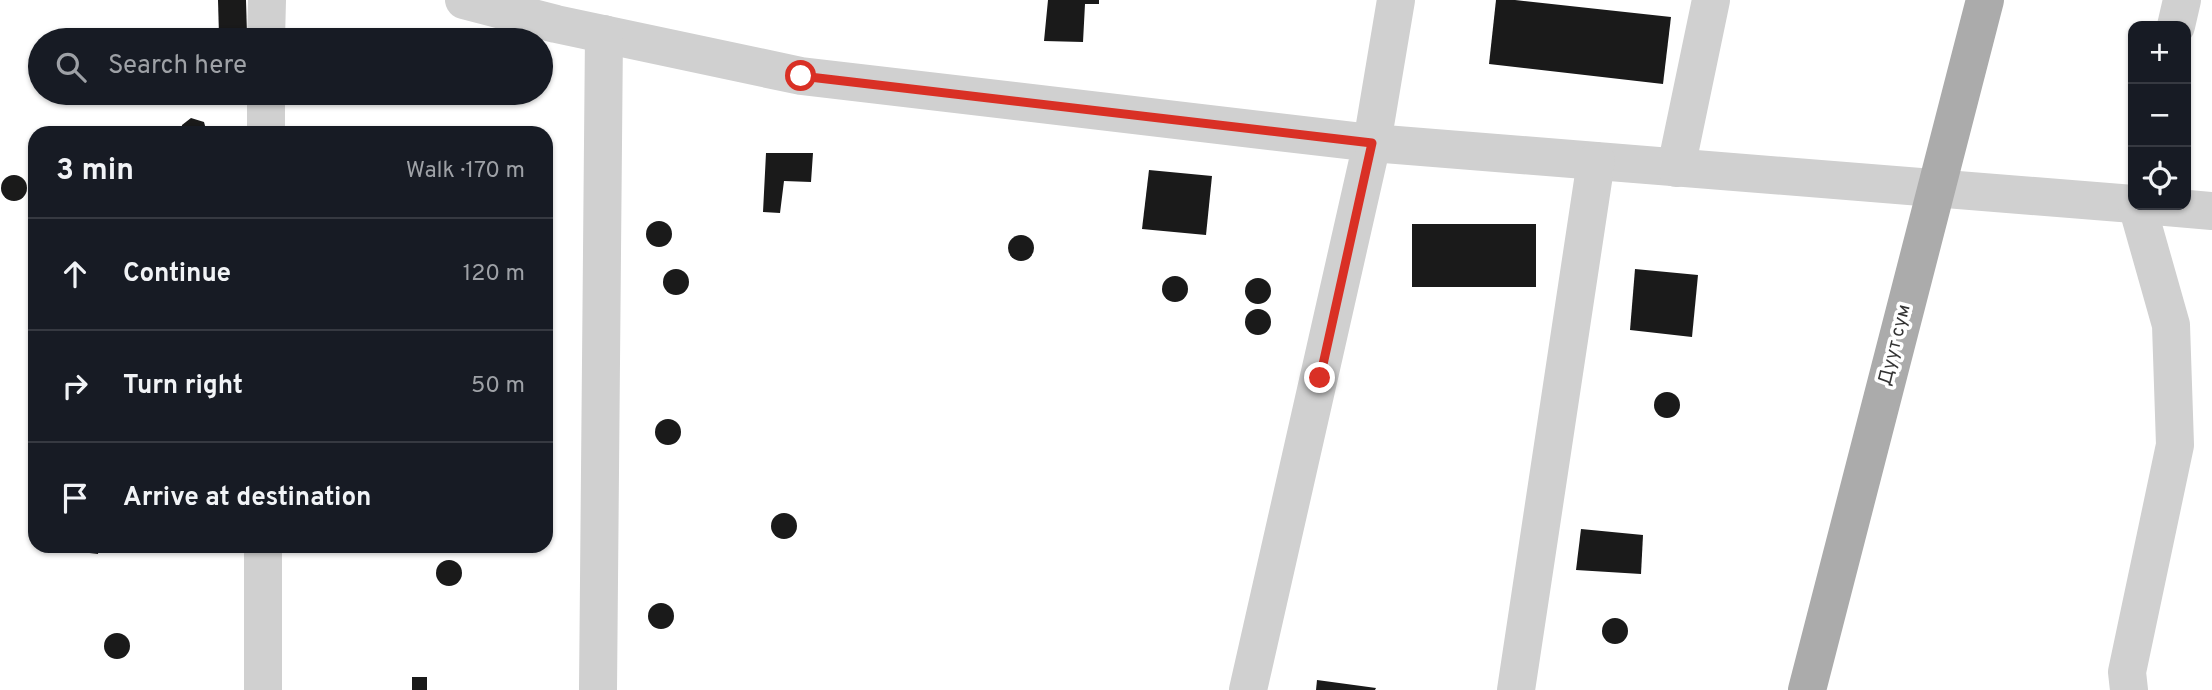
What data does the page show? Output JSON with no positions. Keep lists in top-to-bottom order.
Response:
{
  "streets": {
    "main road": ["Дуут сум"]
  },
  "page": {
    "map_buttons": ["+", "−"],
    "search": "Search here",
    "heading": ["3 min", "Walk · 170 m"],
    "list": [
      ["Continue", "120 m"],
      ["Turn right", "50 m"],
      "Arrive at destination"
    ]
  }
}
